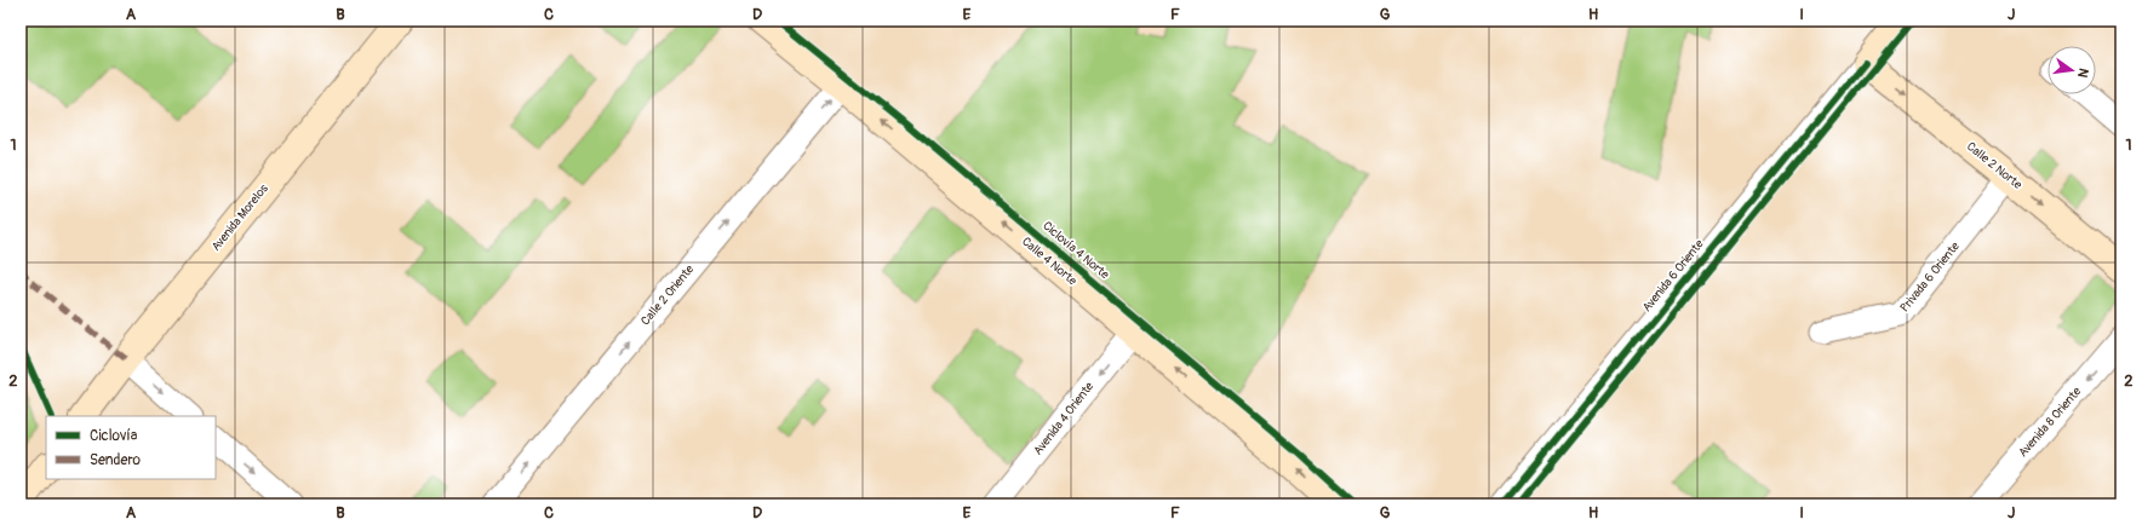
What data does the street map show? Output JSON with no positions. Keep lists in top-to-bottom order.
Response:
{
  "streets": {
    "main road": [
      "Calle 2 Norte",
      "Avenida Morelos",
      "Calle 4 Norte",
      "Avenida 6 Oriente"
    ],
    "street": [
      "Privada 6 Oriente",
      "Calle 2 Oriente",
      "Avenida 4 Oriente",
      "Avenida 8 Oriente"
    ],
    "cycle path": ["Ciclovía 4 Norte"]
  },
  "crossings": [
    ["Calle 2 Norte", "Avenida 6 Oriente"],
    ["Calle 2 Norte", "Privada 6 Oriente"],
    ["Calle 4 Norte", "Calle 2 Oriente"],
    ["Calle 4 Norte", "Avenida 4 Oriente"]
  ],
  "one_way": [
    "Calle 2 Norte",
    "Calle 4 Norte",
    "Calle 2 Oriente",
    "Avenida 4 Oriente",
    "Avenida 8 Oriente"
  ],
  "legend": ["Ciclovía", "Sendero"],
  "north": "right",
  "grid": {
    "columns": [
      "A",
      "B",
      "C",
      "D",
      "E",
      "F",
      "G",
      "H",
      "I",
      "J"
    ],
    "rows": ["1", "2"]
  }
}
